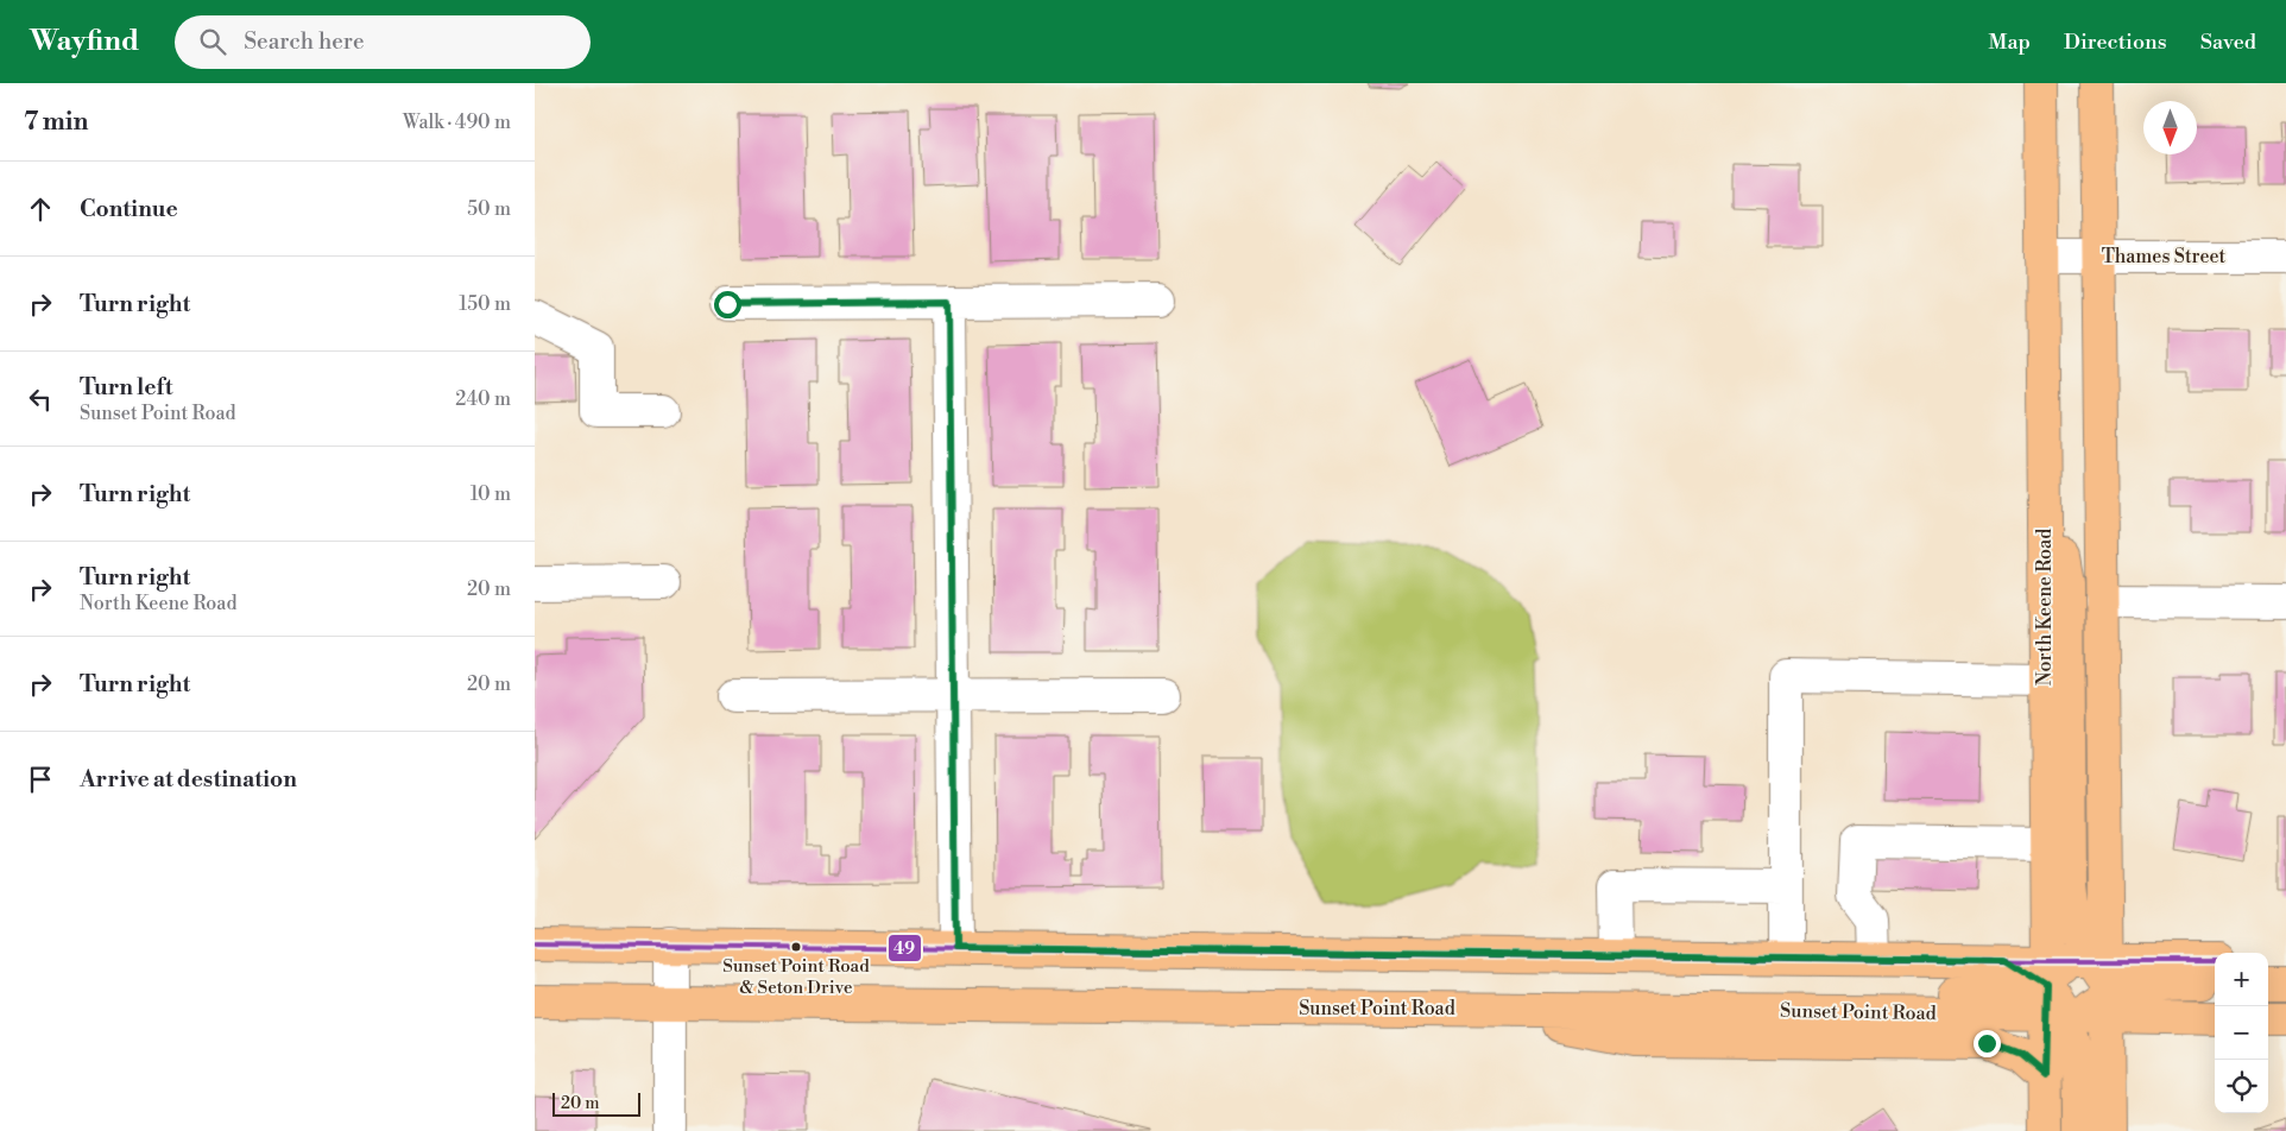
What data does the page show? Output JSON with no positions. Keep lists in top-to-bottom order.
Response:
{
  "streets": {
    "main road": ["North Keene Road", "Sunset Point Road"],
    "street": ["Thames Street"]
  },
  "crossings": [
    ["Thames Street", "North Keene Road"],
    ["North Keene Road", "Sunset Point Road"]
  ],
  "places": ["Sunset Point Road & Seton Drive"],
  "lines": ["transit line 49"],
  "scale_bar": "20 m",
  "north": "bottom",
  "page": {
    "header": "Wayfind",
    "search": "Search here",
    "nav": ["Map", "Directions", "Saved"],
    "heading": ["7 min", "Walk · 490 m"],
    "list": [
      ["Continue", "50 m"],
      ["Turn right", "150 m"],
      ["Turn left", "Sunset Point Road", "240 m"],
      ["Turn right", "10 m"],
      ["Turn right", "North Keene Road", "20 m"],
      ["Turn right", "20 m"],
      "Arrive at destination"
    ],
    "map_buttons": ["+", "−"],
    "scale": "20 m"
  }
}
